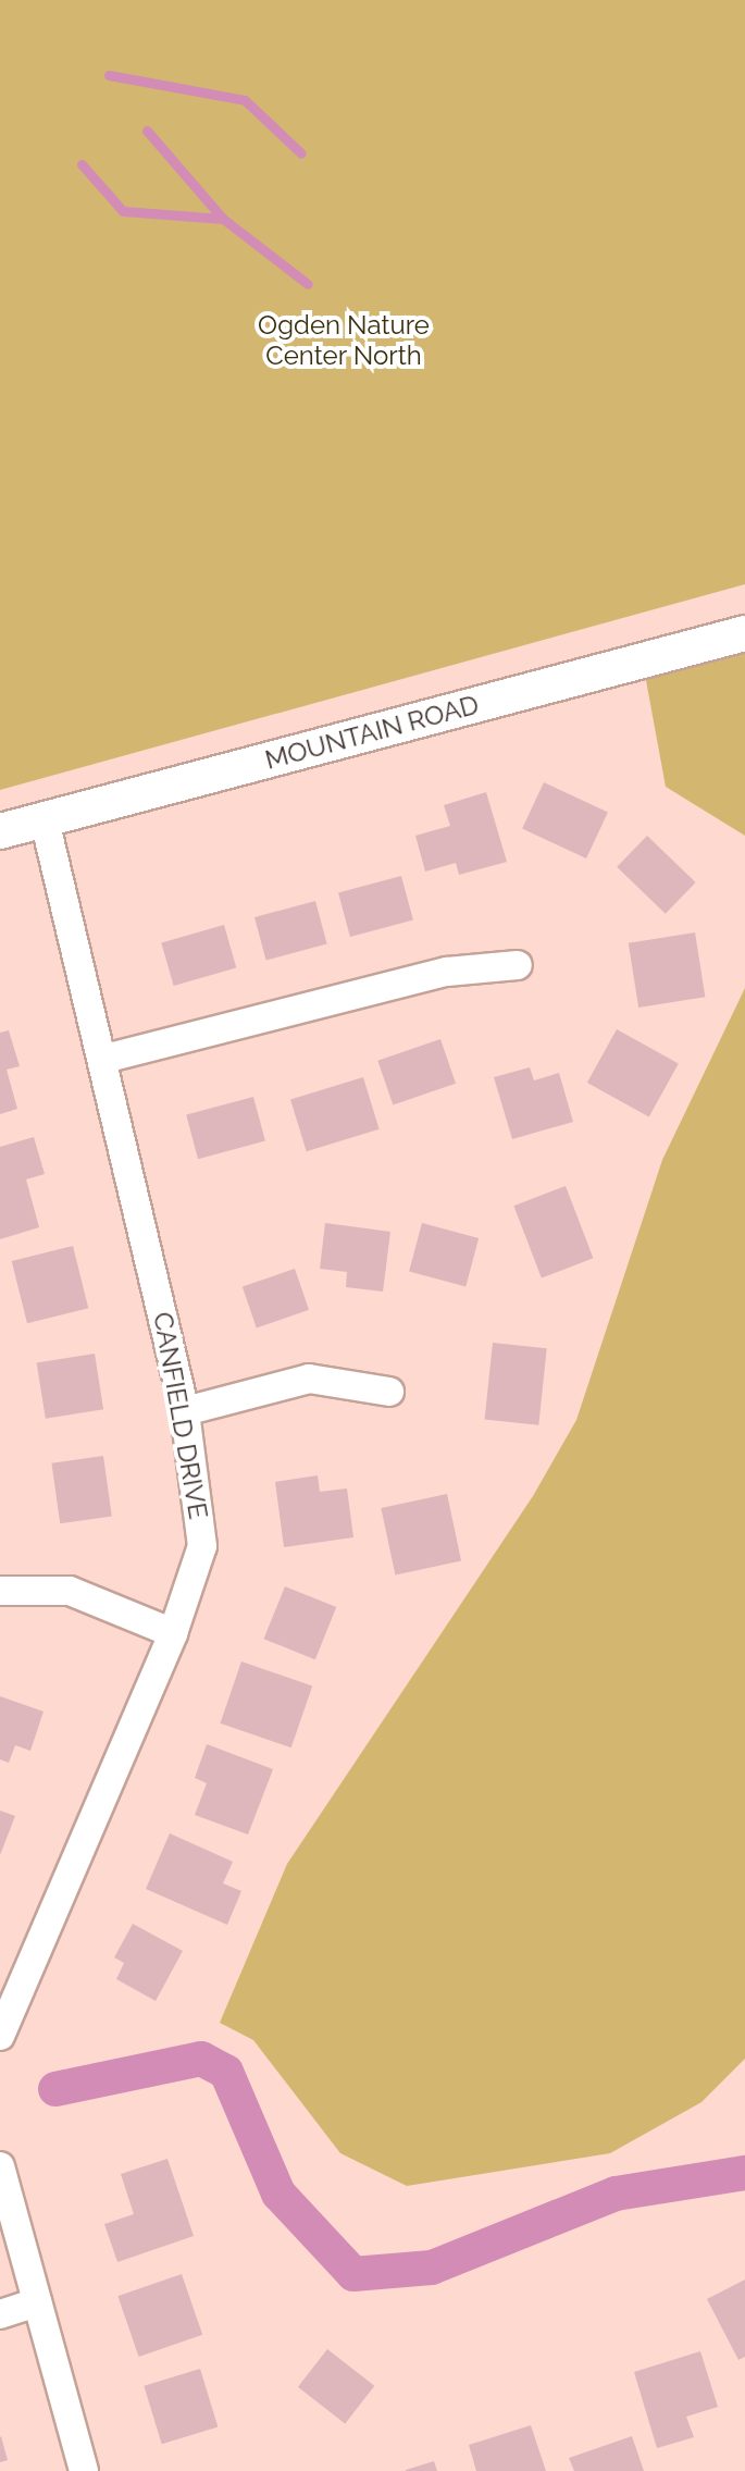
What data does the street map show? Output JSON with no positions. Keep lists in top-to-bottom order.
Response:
{
  "streets": {
    "street": ["MOUNTAIN ROAD", "CANFIELD DRIVE"]
  },
  "crossings": [
    ["MOUNTAIN ROAD", "CANFIELD DRIVE"]
  ],
  "parks": ["Ogden Nature Center North"]
}
